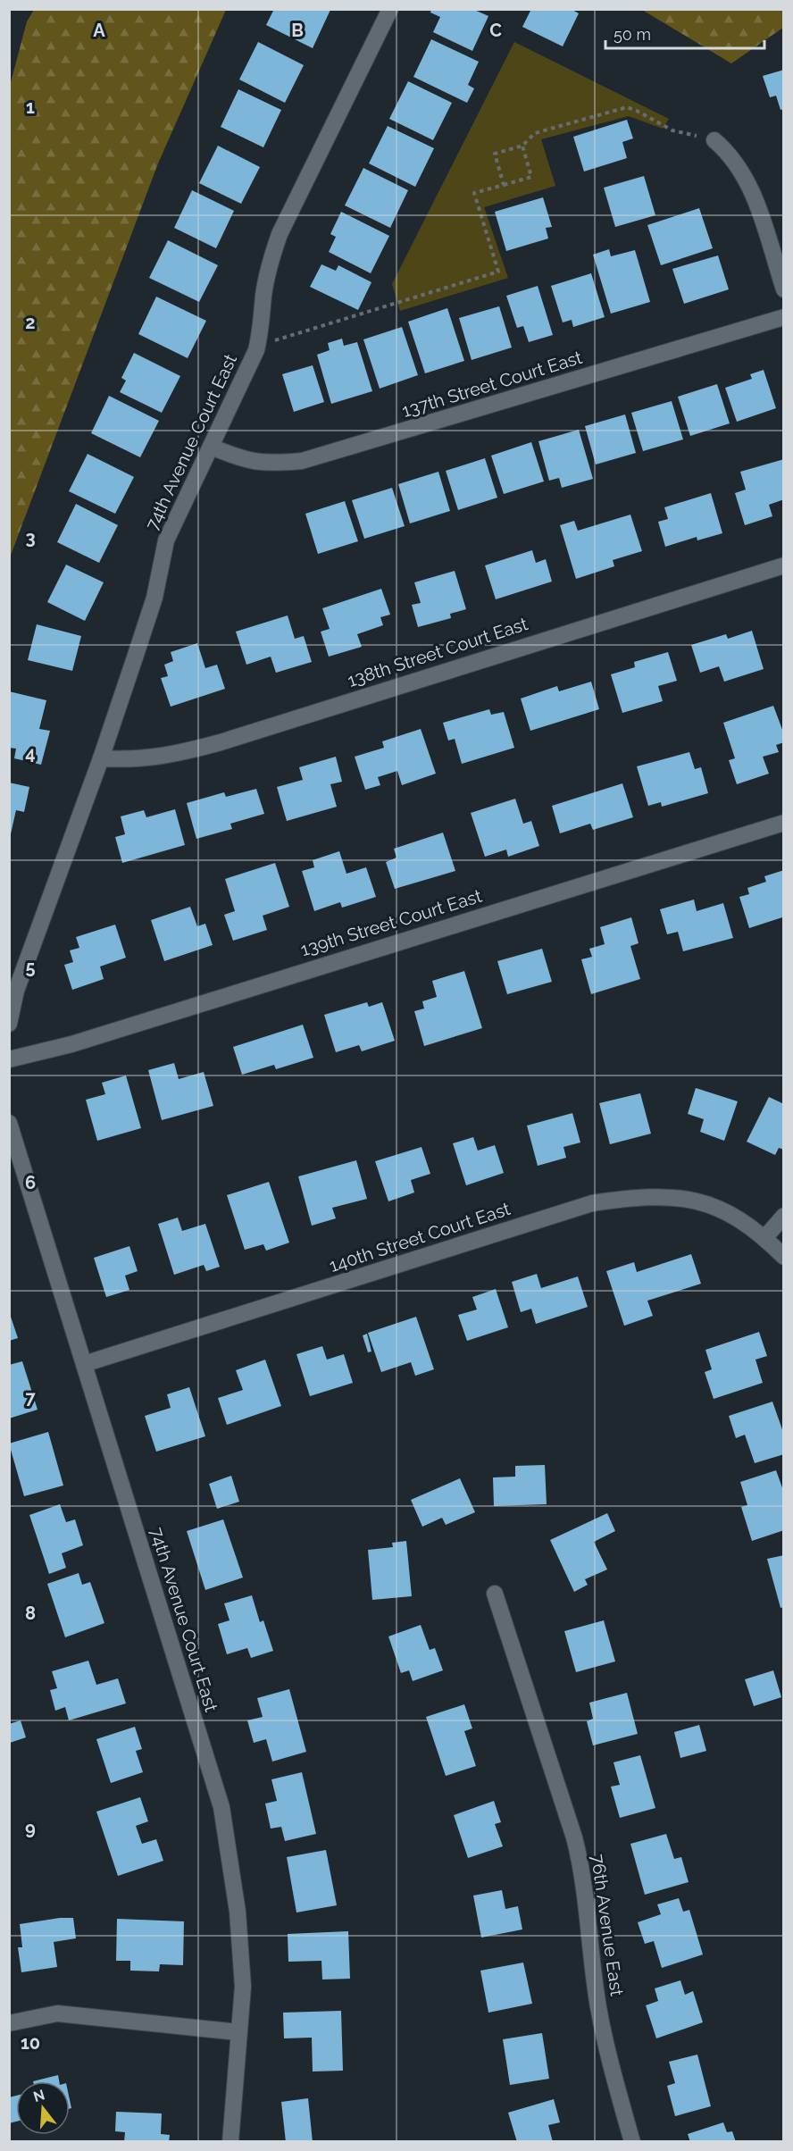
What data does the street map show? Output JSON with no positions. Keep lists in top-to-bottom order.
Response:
{
  "streets": {
    "street": [
      "137th Street Court East",
      "74th Avenue Court East",
      "138th Street Court East",
      "139th Street Court East",
      "140th Street Court East",
      "76th Avenue East"
    ]
  },
  "crossings": [
    ["137th Street Court East", "74th Avenue Court East"],
    ["74th Avenue Court East", "138th Street Court East"],
    ["74th Avenue Court East", "140th Street Court East"]
  ],
  "scale_bar": "50 m",
  "north": "top",
  "grid": {
    "columns": ["A", "B", "C"],
    "rows": [
      "1",
      "2",
      "3",
      "4",
      "5",
      "6",
      "7",
      "8",
      "9",
      "10"
    ]
  }
}
